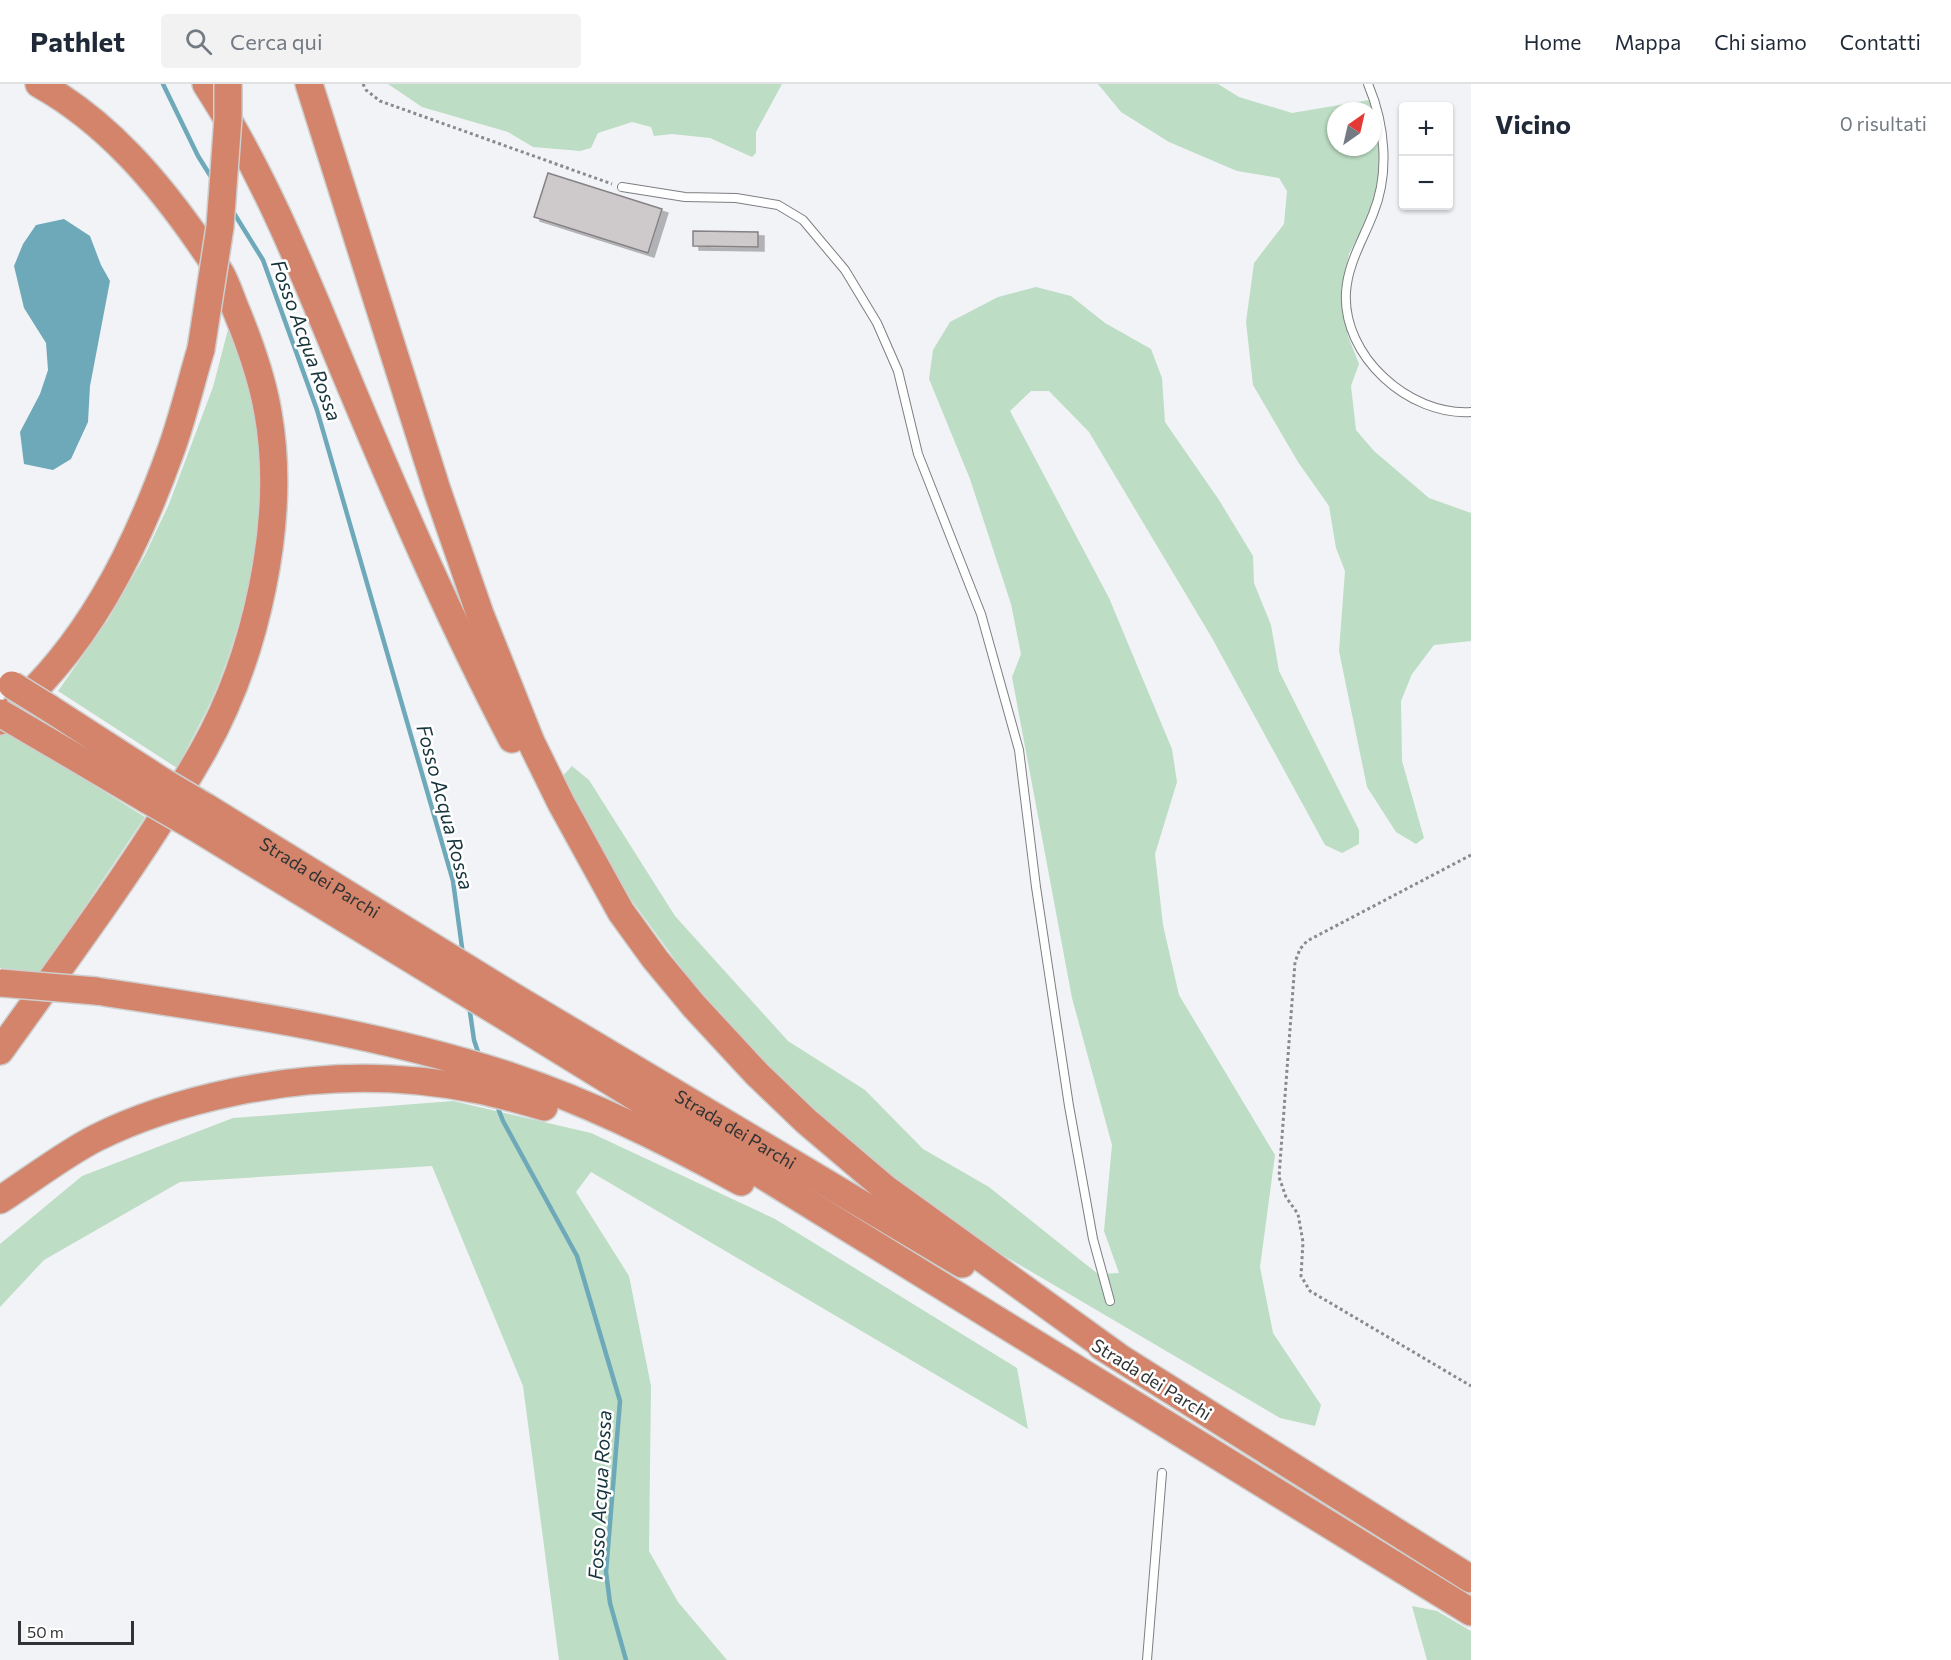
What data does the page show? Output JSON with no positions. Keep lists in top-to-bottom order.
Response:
{
  "streets": {
    "highway": ["Strada dei Parchi"]
  },
  "water": ["Fosso Acqua Rossa"],
  "scale_bar": "50 m",
  "north": "top right",
  "page": {
    "header": "Pathlet",
    "search": "Cerca qui",
    "nav": [
      "Home",
      "Mappa",
      "Chi siamo",
      "Contatti"
    ],
    "heading": ["Vicino", "0 risultati"],
    "map_buttons": ["+", "−"],
    "scale": "50 m"
  }
}
